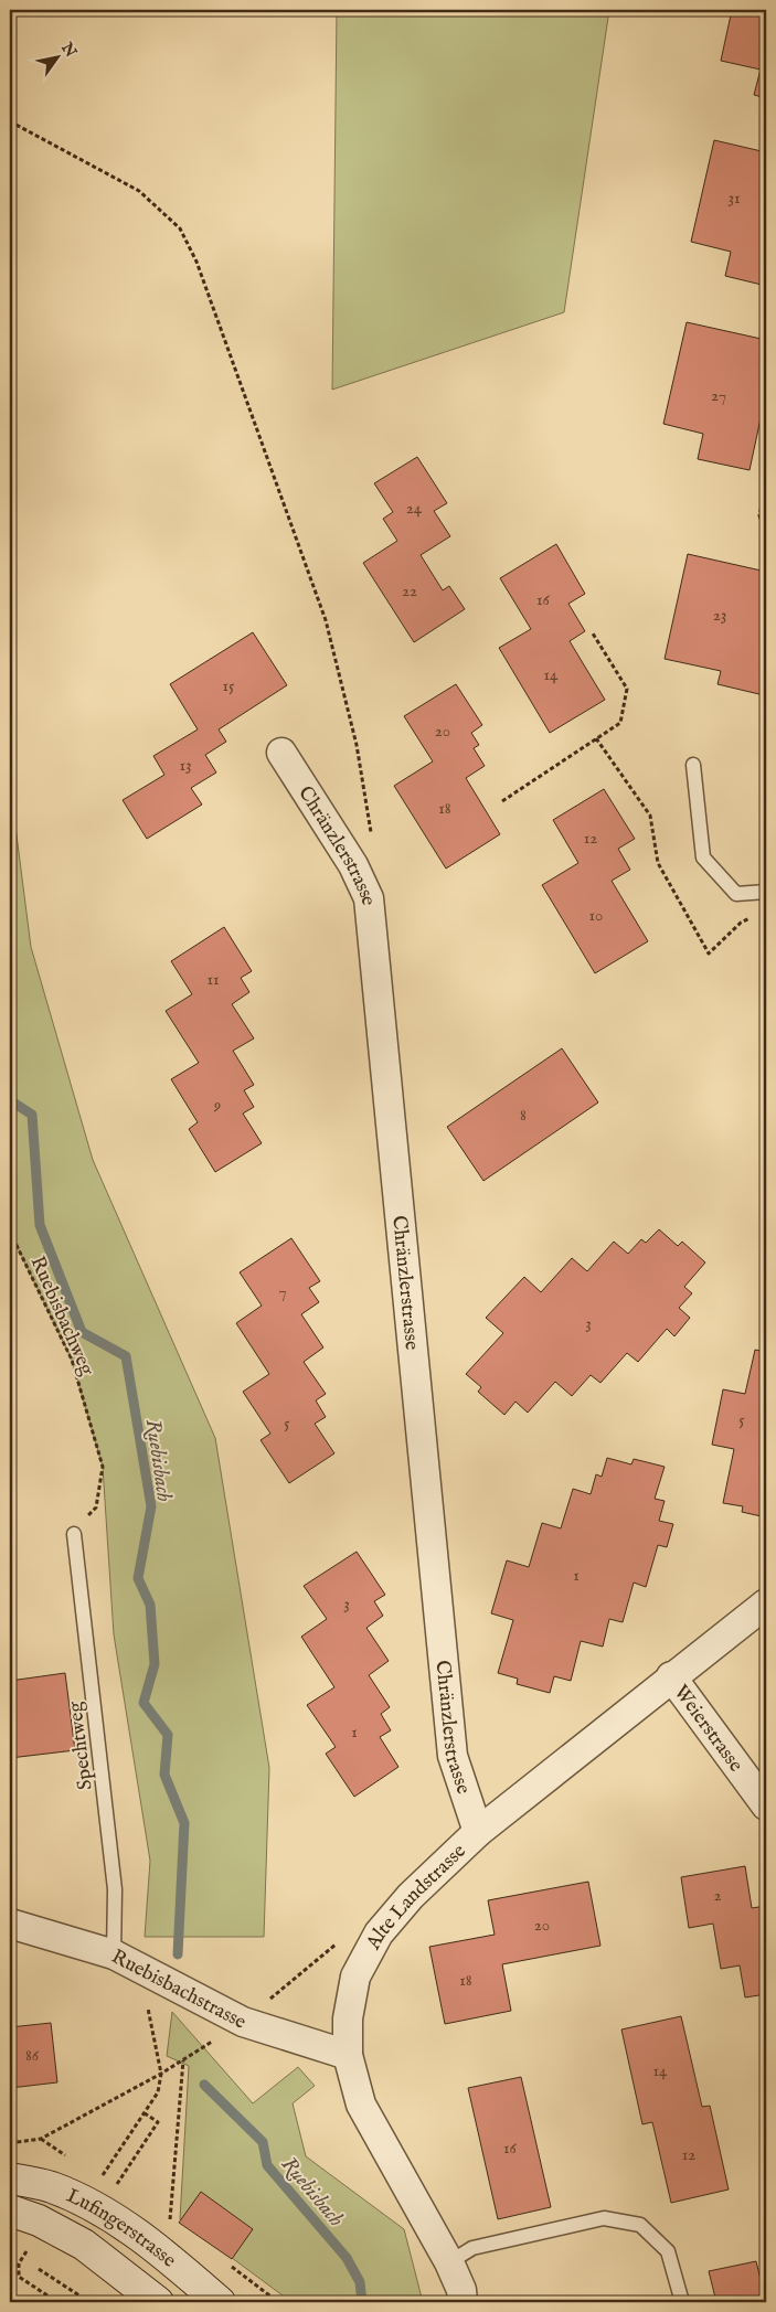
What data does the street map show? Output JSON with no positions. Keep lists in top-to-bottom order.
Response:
{
  "streets": {
    "main road": ["Lufingerstrasse"],
    "street": [
      "Chränzlerstrasse",
      "Weierstrasse",
      "Alte Landstrasse",
      "Ruebisbachstrasse"
    ],
    "lane": ["Spechtweg"],
    "path": ["Ruebisbachweg"]
  },
  "crossings": [
    ["Chränzlerstrasse", "Alte Landstrasse"],
    ["Ruebisbachweg", "Spechtweg"],
    ["Weierstrasse", "Alte Landstrasse"],
    ["Spechtweg", "Ruebisbachstrasse"],
    ["Alte Landstrasse", "Ruebisbachstrasse"]
  ],
  "water": ["Ruebisbach"],
  "house_numbers": [
    "31",
    "27",
    "24",
    "22",
    "16",
    "23",
    "14",
    "15",
    "20",
    "13",
    "18",
    "12",
    "10",
    "11",
    "9",
    "8",
    "7",
    "3",
    "5",
    "5",
    "1",
    "3",
    "1",
    "2",
    "20",
    "18",
    "86",
    "14",
    "16",
    "12"
  ],
  "north": "top right"
}
